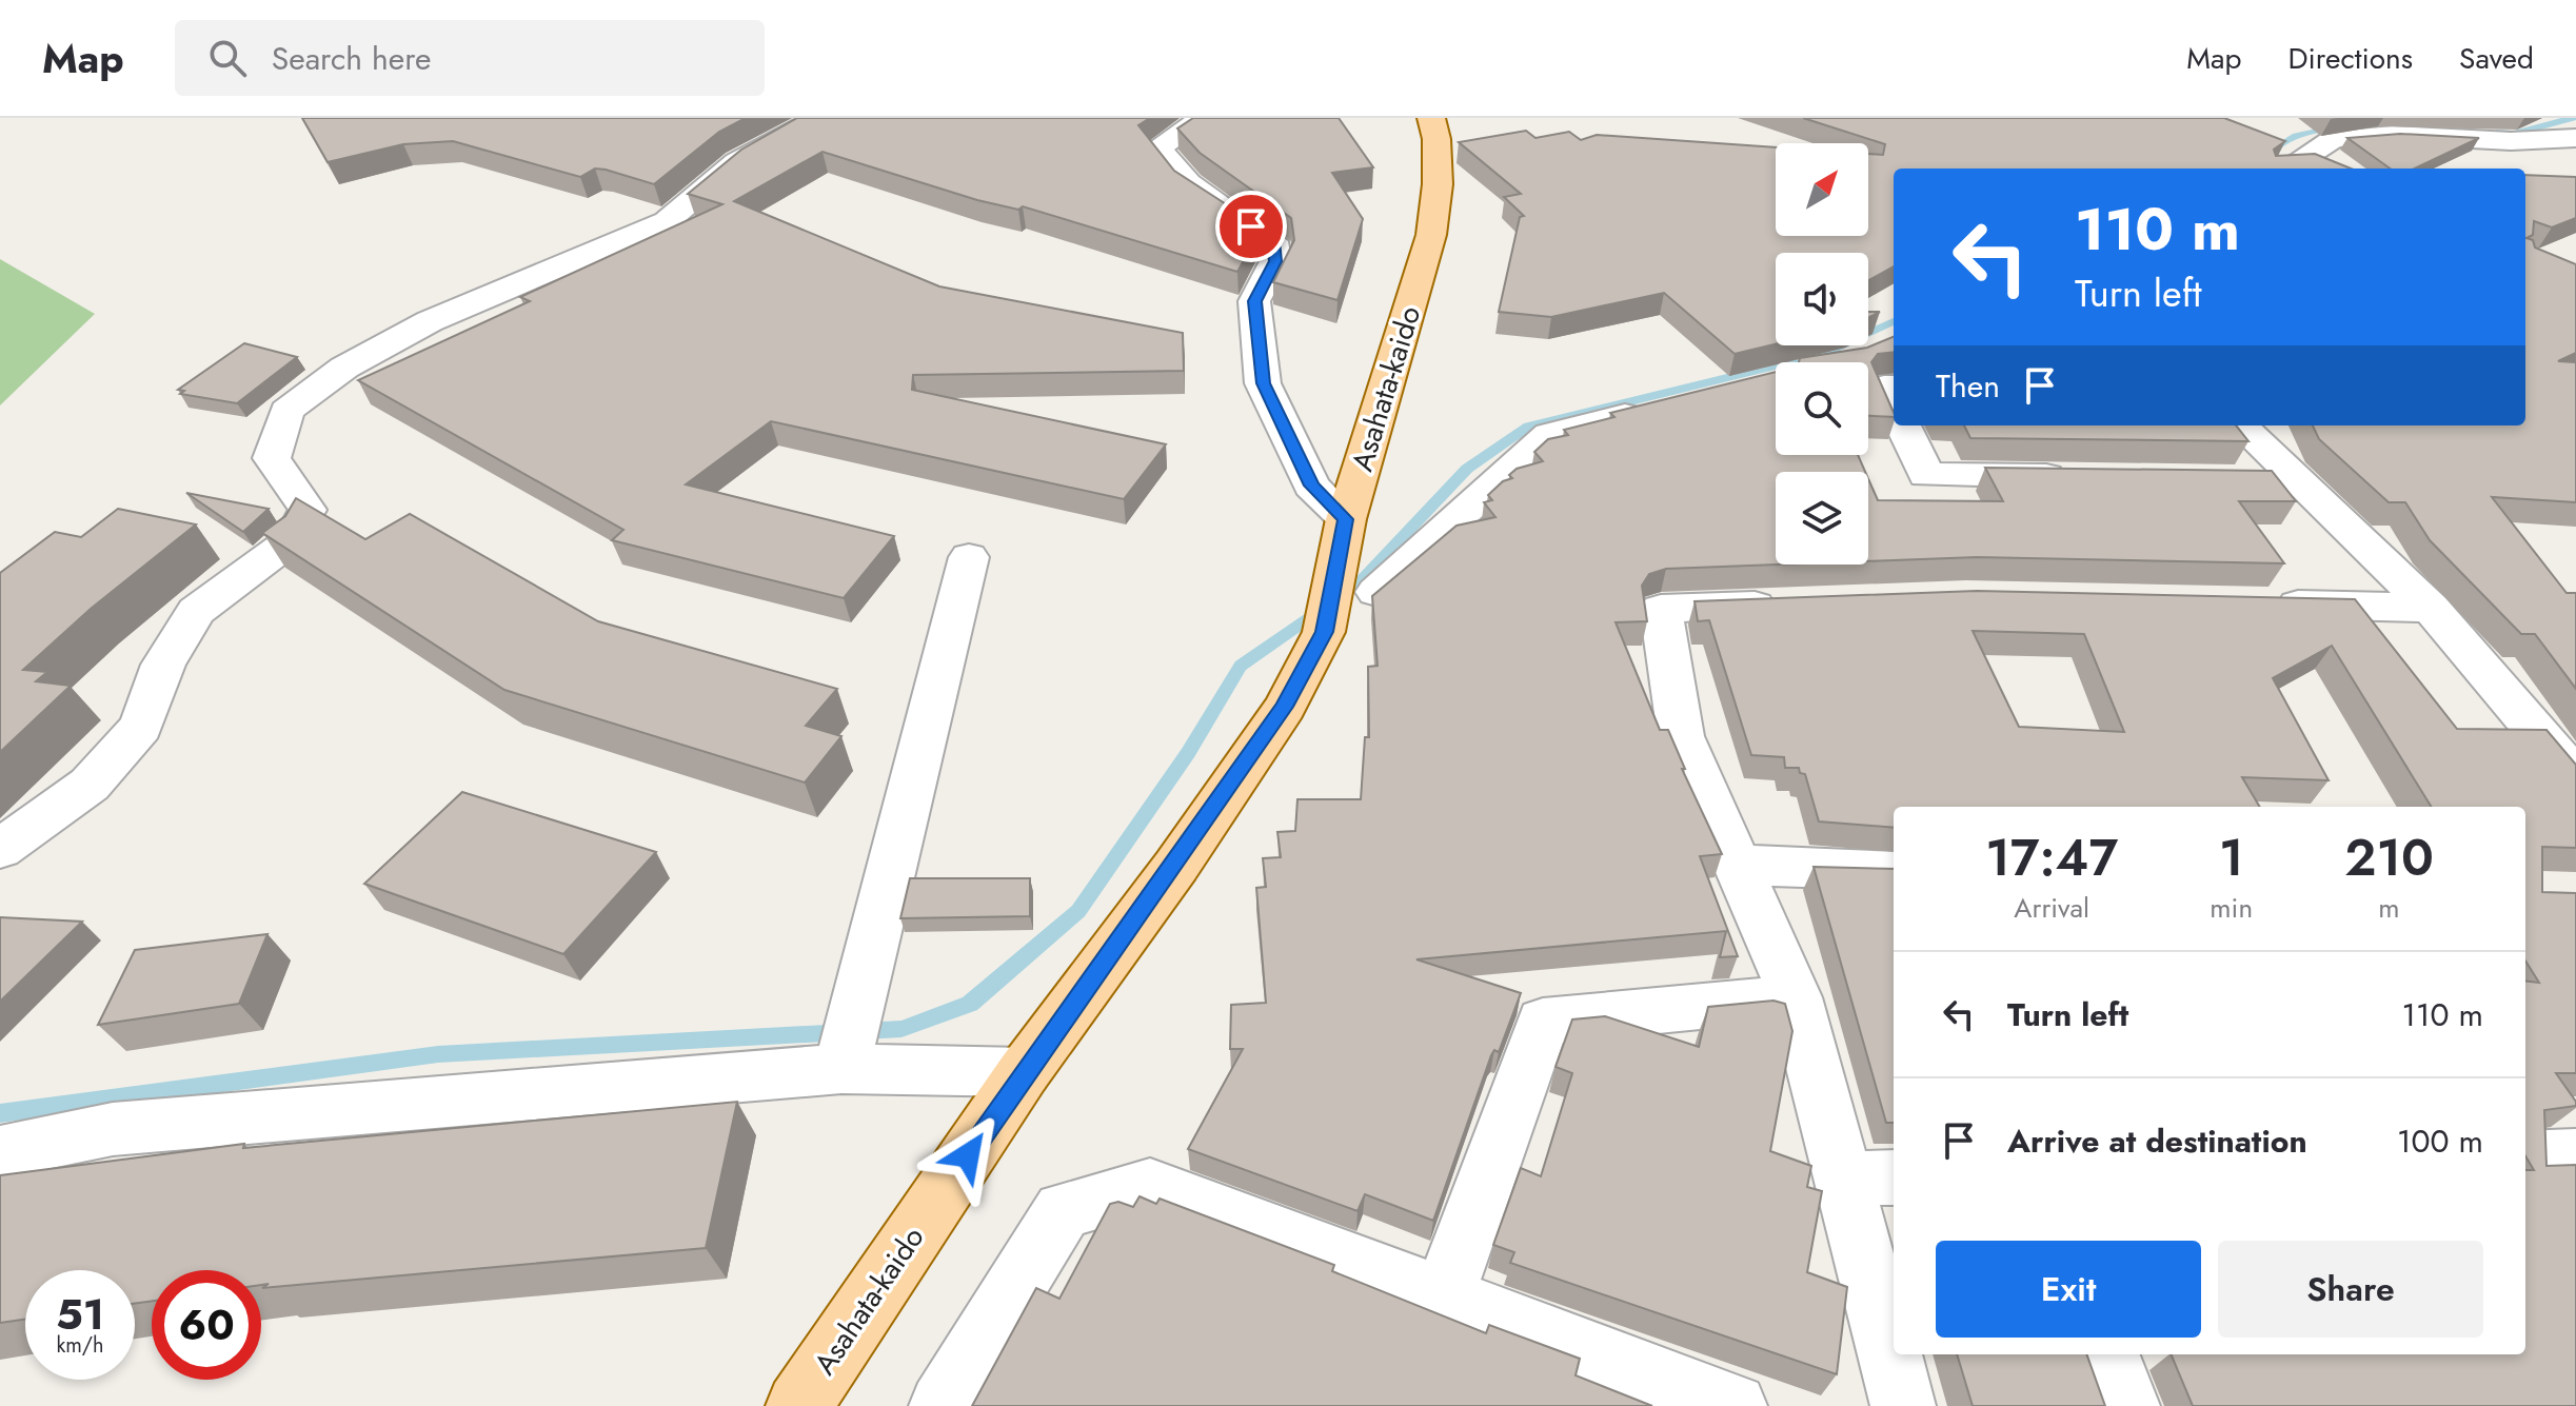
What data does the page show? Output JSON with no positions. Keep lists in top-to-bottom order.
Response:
{
  "streets": {
    "main road": ["Asahata-kaido"]
  },
  "north": "top right",
  "page": {
    "header": "Map",
    "search": "Search here",
    "nav": ["Map", "Directions", "Saved"],
    "turn": ["110 m", "Turn left"],
    "then": "Then",
    "eta": [
      "17:47",
      "Arrival",
      "1",
      "min",
      "210",
      "m"
    ],
    "list": [
      {
        "name": "Turn left",
        "value": "110 m"
      },
      {
        "name": "Arrive at destination",
        "value": "100 m"
      }
    ],
    "buttons": ["Exit", "Share"],
    "speed": "51 km/h",
    "limit": "60"
  }
}
